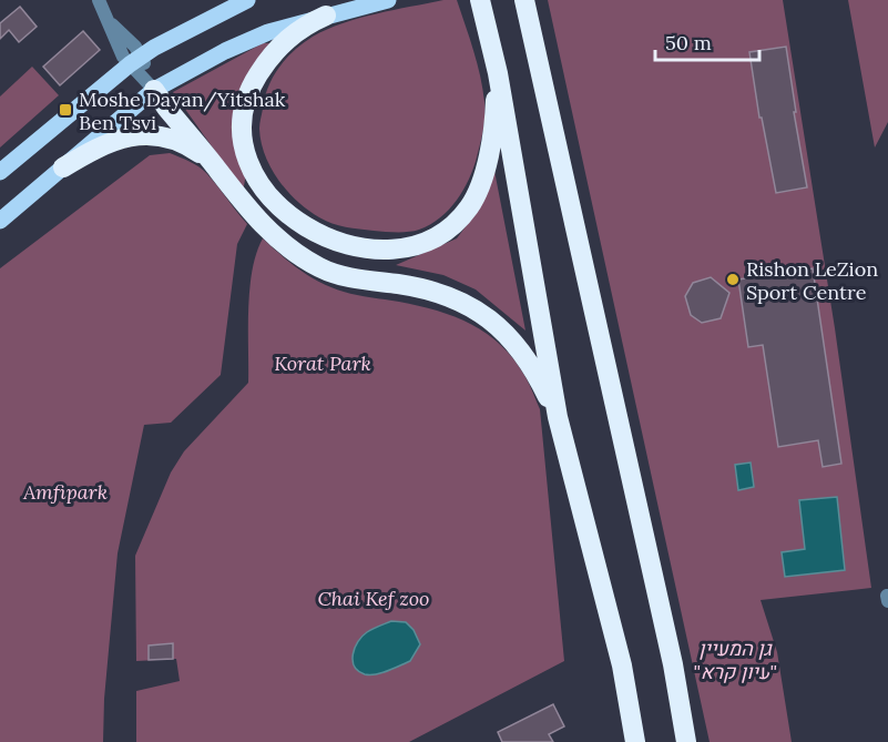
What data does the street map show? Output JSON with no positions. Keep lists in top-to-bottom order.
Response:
{
  "parks": [
    "Korat Park",
    "Amfipark",
    "Chai Kef zoo",
    "גן המעיין \"עיון קרא\""
  ],
  "places": {
    "transit": ["Moshe Dayan/Yitshak Ben Tsvi"],
    "other": ["Rishon LeZion Sport Centre"]
  },
  "scale_bar": "50 m"
}
